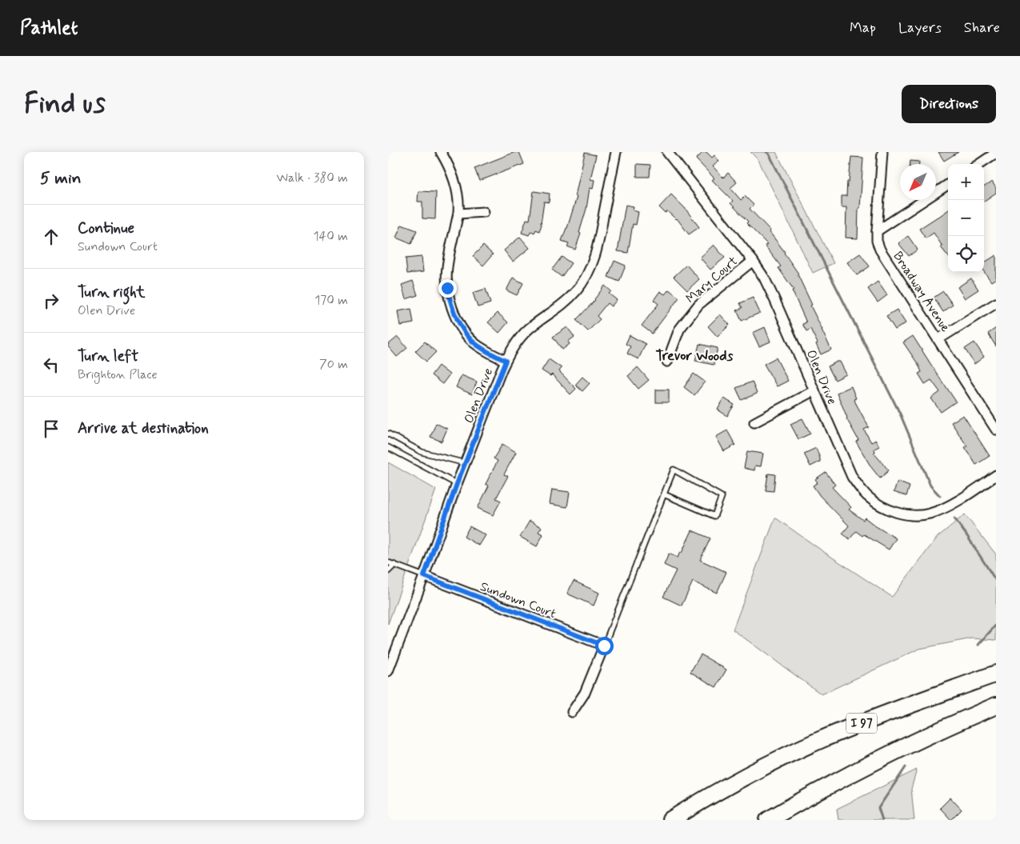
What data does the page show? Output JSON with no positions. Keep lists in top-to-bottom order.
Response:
{
  "streets": {
    "highway": ["I 97"],
    "street": [
      "Mary Court",
      "Broadway Avenue",
      "Olen Drive",
      "Sundown Court"
    ]
  },
  "crossings": [
    ["Mary Court", "Olen Drive"],
    ["Olen Drive", "Sundown Court"]
  ],
  "districts": ["Trevor Woods"],
  "north": "bottom left",
  "page": {
    "header": "Pathlet",
    "nav": ["Map", "Layers", "Share"],
    "buttons": "Directions",
    "title": "Find us",
    "heading": ["5 min", "Walk · 380 m"],
    "map_buttons": ["+", "−"],
    "list": [
      ["Continue", "Sundown Court", "140 m"],
      ["Turn right", "Olen Drive", "170 m"],
      ["Turn left", "Brighton Place", "70 m"],
      "Arrive at destination"
    ]
  }
}
